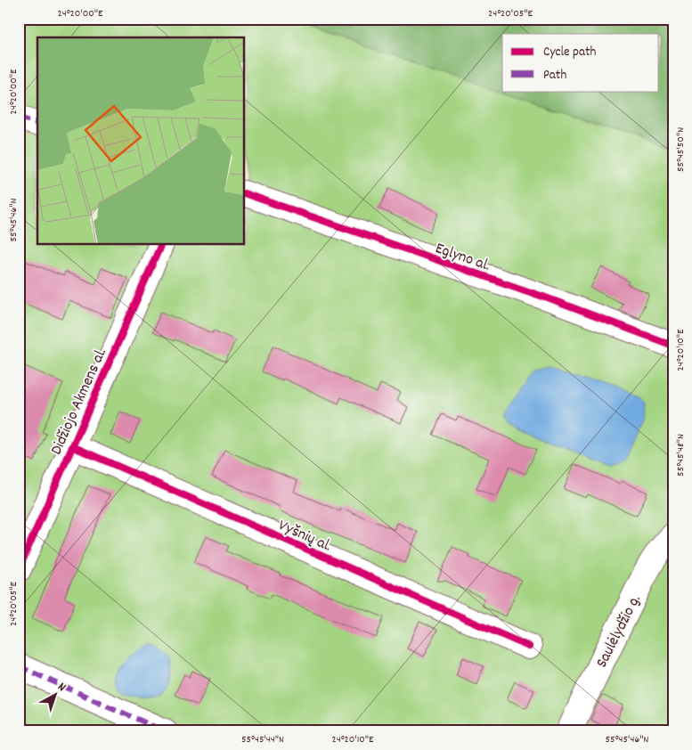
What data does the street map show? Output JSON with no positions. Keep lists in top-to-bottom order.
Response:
{
  "streets": {
    "street": [
      "Eglyno al.",
      "Didžiojo Akmens al.",
      "Vyšnių al.",
      "Saulėlydžio g."
    ]
  },
  "crossings": [
    ["Didžiojo Akmens al.", "Vyšnių al."]
  ],
  "legend": ["Cycle path", "Path"],
  "north": "top right",
  "coordinates": [
    "24°20'00\"E",
    "24°20'05\"E",
    "55°45'50\"N",
    "55°45'46\"N",
    "24°20'10\"E",
    "55°45'48\"N",
    "55°45'44\"N"
  ]
}
